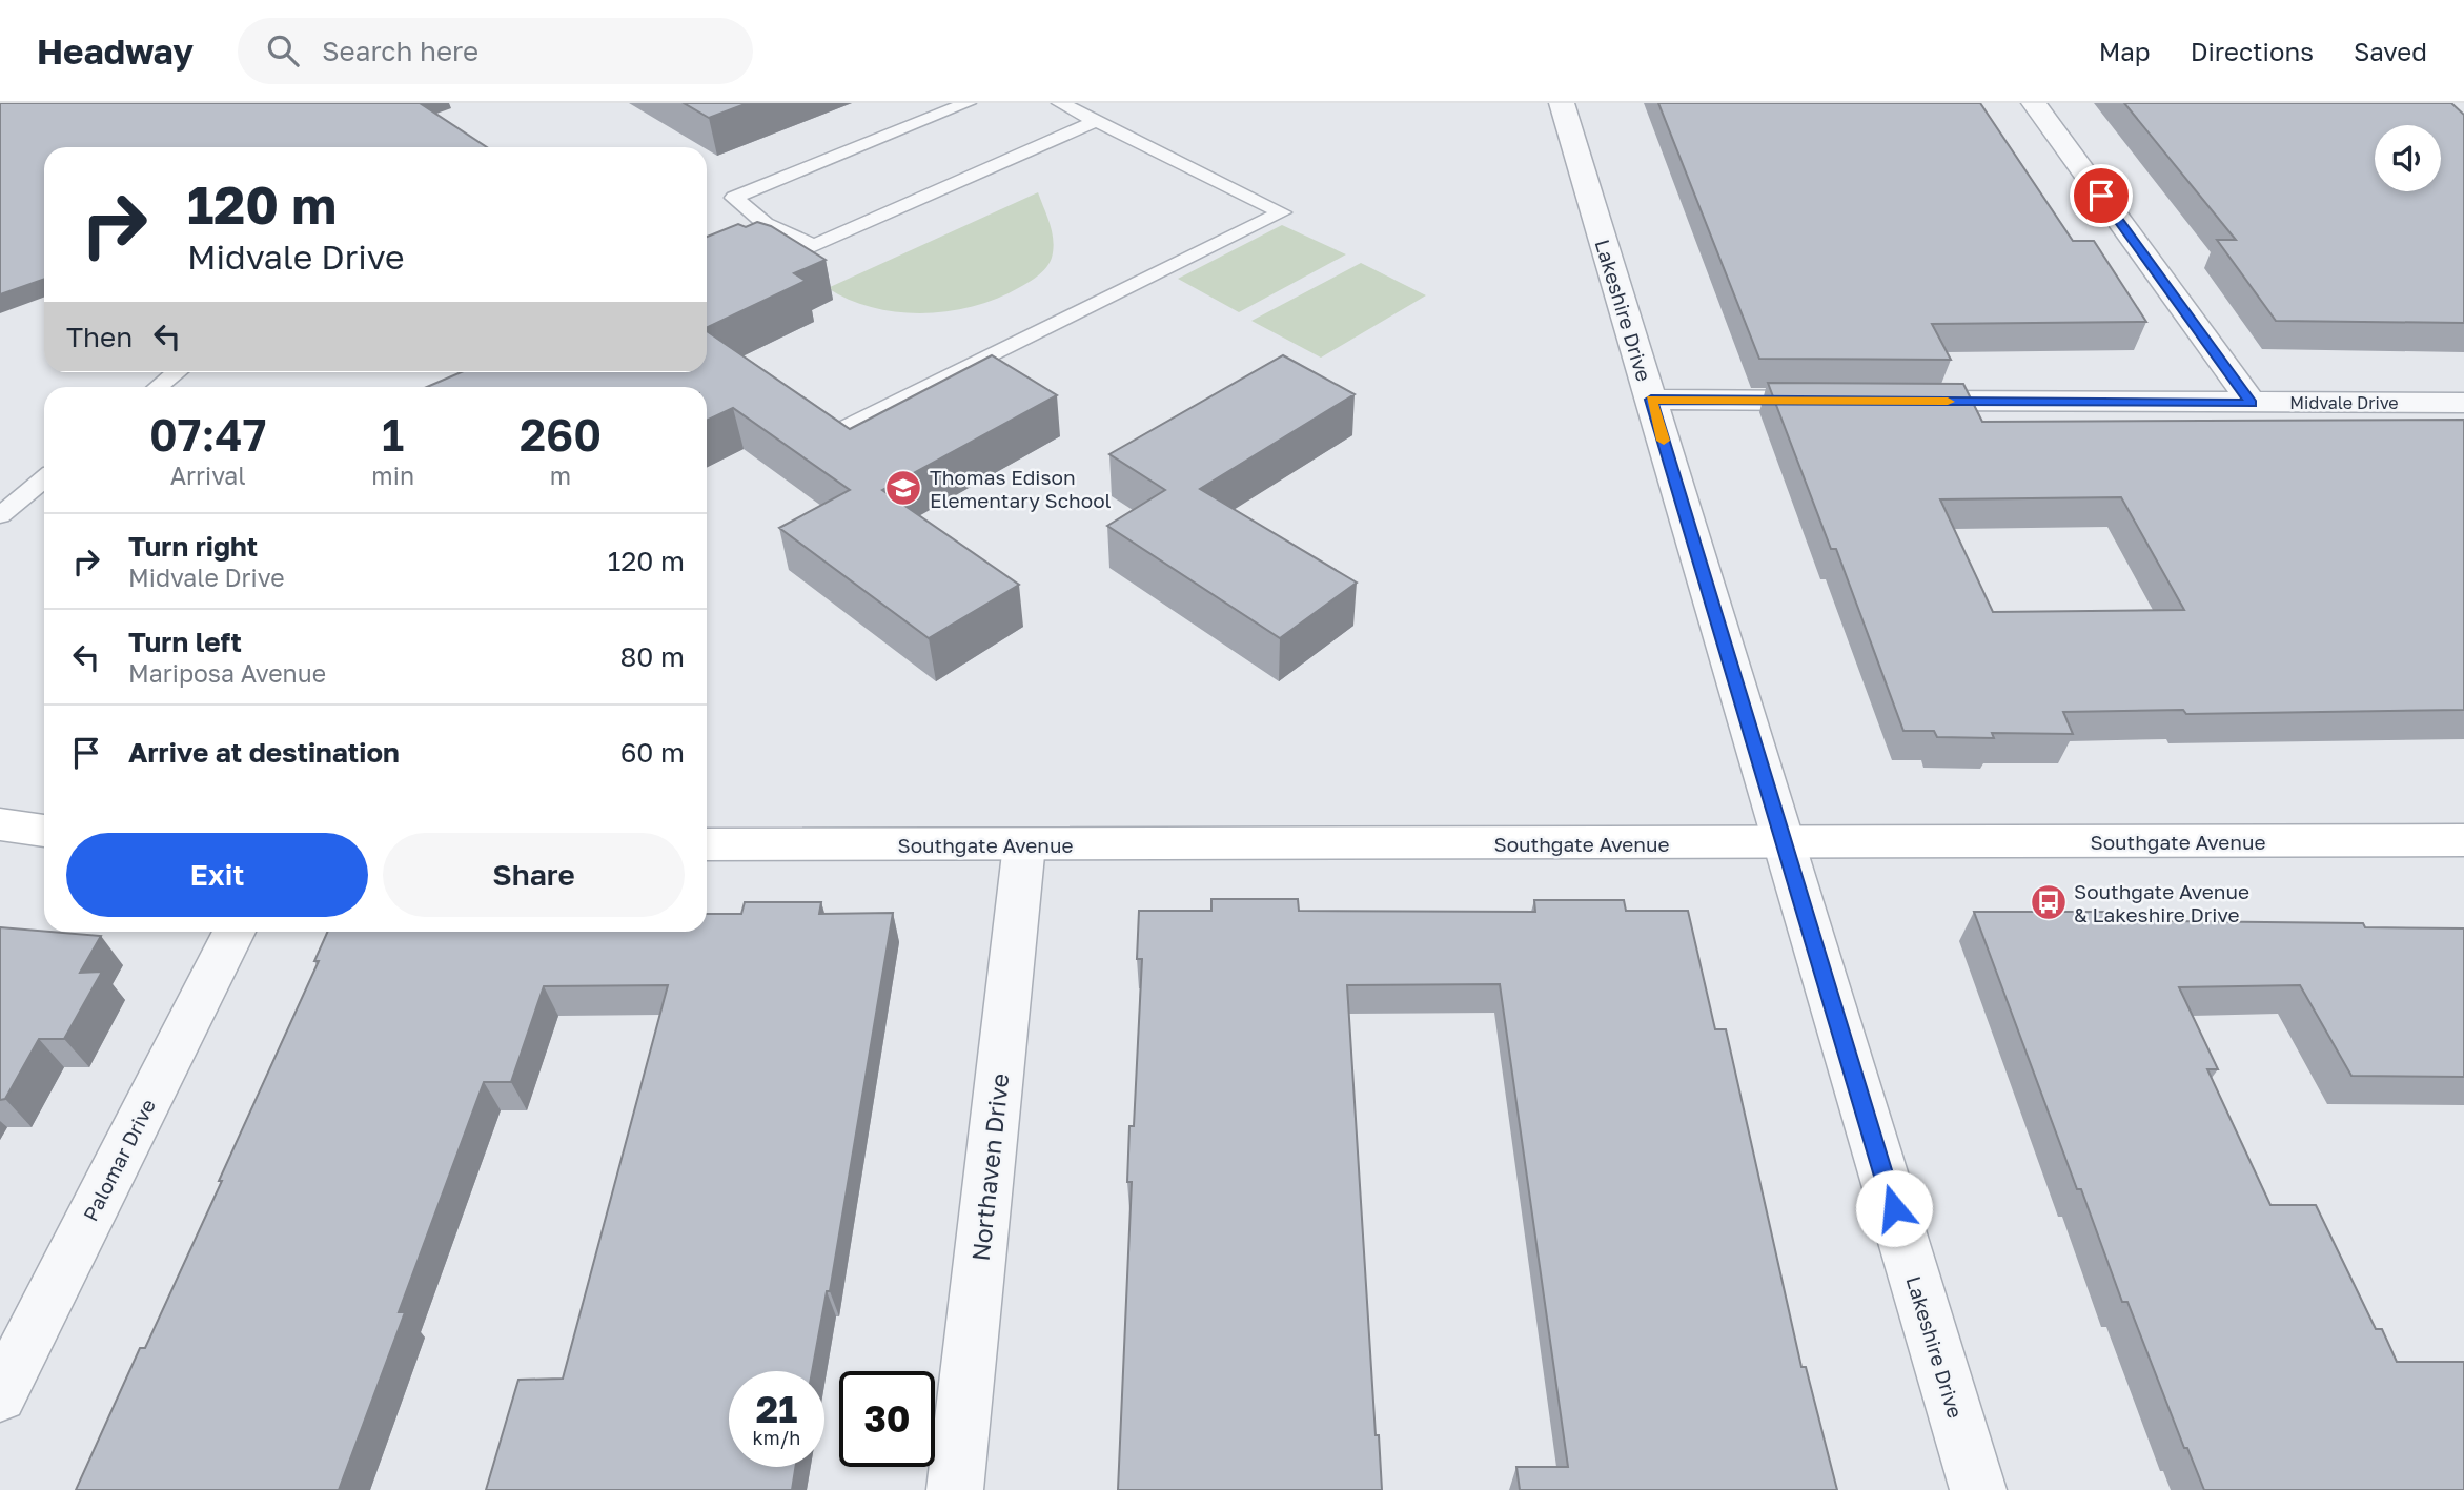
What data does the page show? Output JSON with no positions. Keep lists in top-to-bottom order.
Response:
{
  "streets": {
    "street": [
      "Lakeshire Drive",
      "Midvale Drive",
      "Southgate Avenue",
      "Palomar Drive",
      "Northaven Drive"
    ]
  },
  "crossings": [
    ["Lakeshire Drive", "Southgate Avenue"],
    ["Southgate Avenue", "Northaven Drive"]
  ],
  "places": {
    "school or university": ["Thomas Edison Elementary School"],
    "bus stop": ["Southgate Avenue & Lakeshire Drive"]
  },
  "page": {
    "header": "Headway",
    "search": "Search here",
    "nav": ["Map", "Directions", "Saved"],
    "turn": ["120 m", "Midvale Drive"],
    "then": "Then",
    "eta": [
      "07:47",
      "Arrival",
      "1",
      "min",
      "260",
      "m"
    ],
    "list": [
      {
        "name": "Turn right",
        "note": "Midvale Drive",
        "value": "120 m"
      },
      {
        "name": "Turn left",
        "note": "Mariposa Avenue",
        "value": "80 m"
      },
      {
        "name": "Arrive at destination",
        "value": "60 m"
      }
    ],
    "buttons": ["Exit", "Share"],
    "speed": "21 km/h",
    "limit": "30"
  }
}
